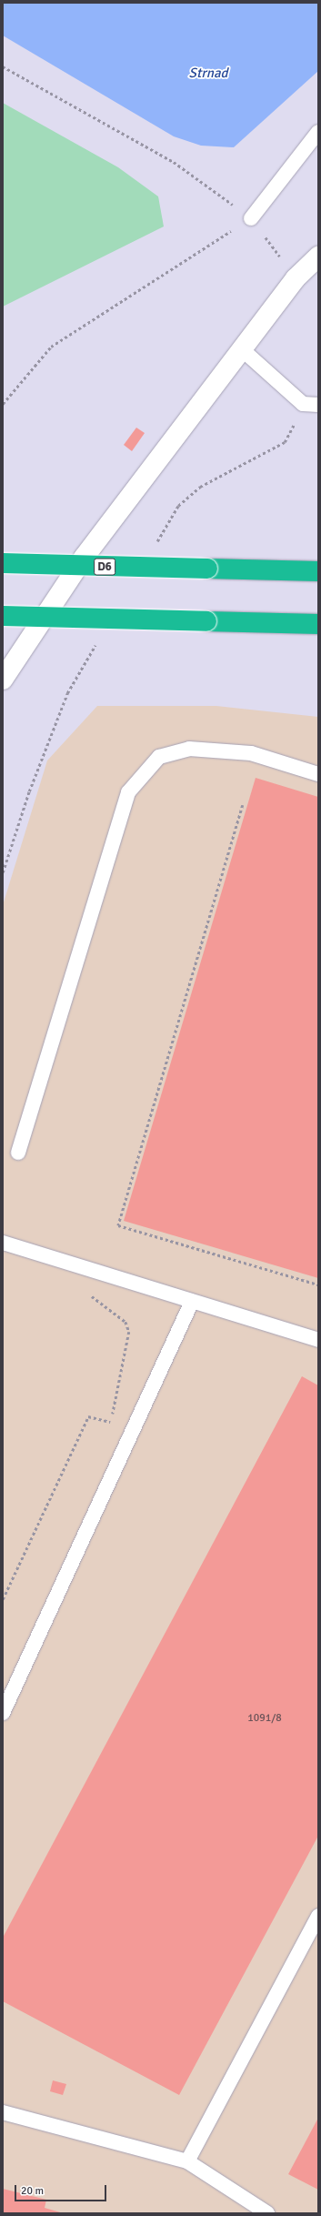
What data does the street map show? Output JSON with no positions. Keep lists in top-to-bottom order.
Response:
{
  "streets": {
    "highway": ["D6"]
  },
  "water": ["Strnad"],
  "house_numbers": ["1091/8"],
  "scale_bar": "20 m"
}
